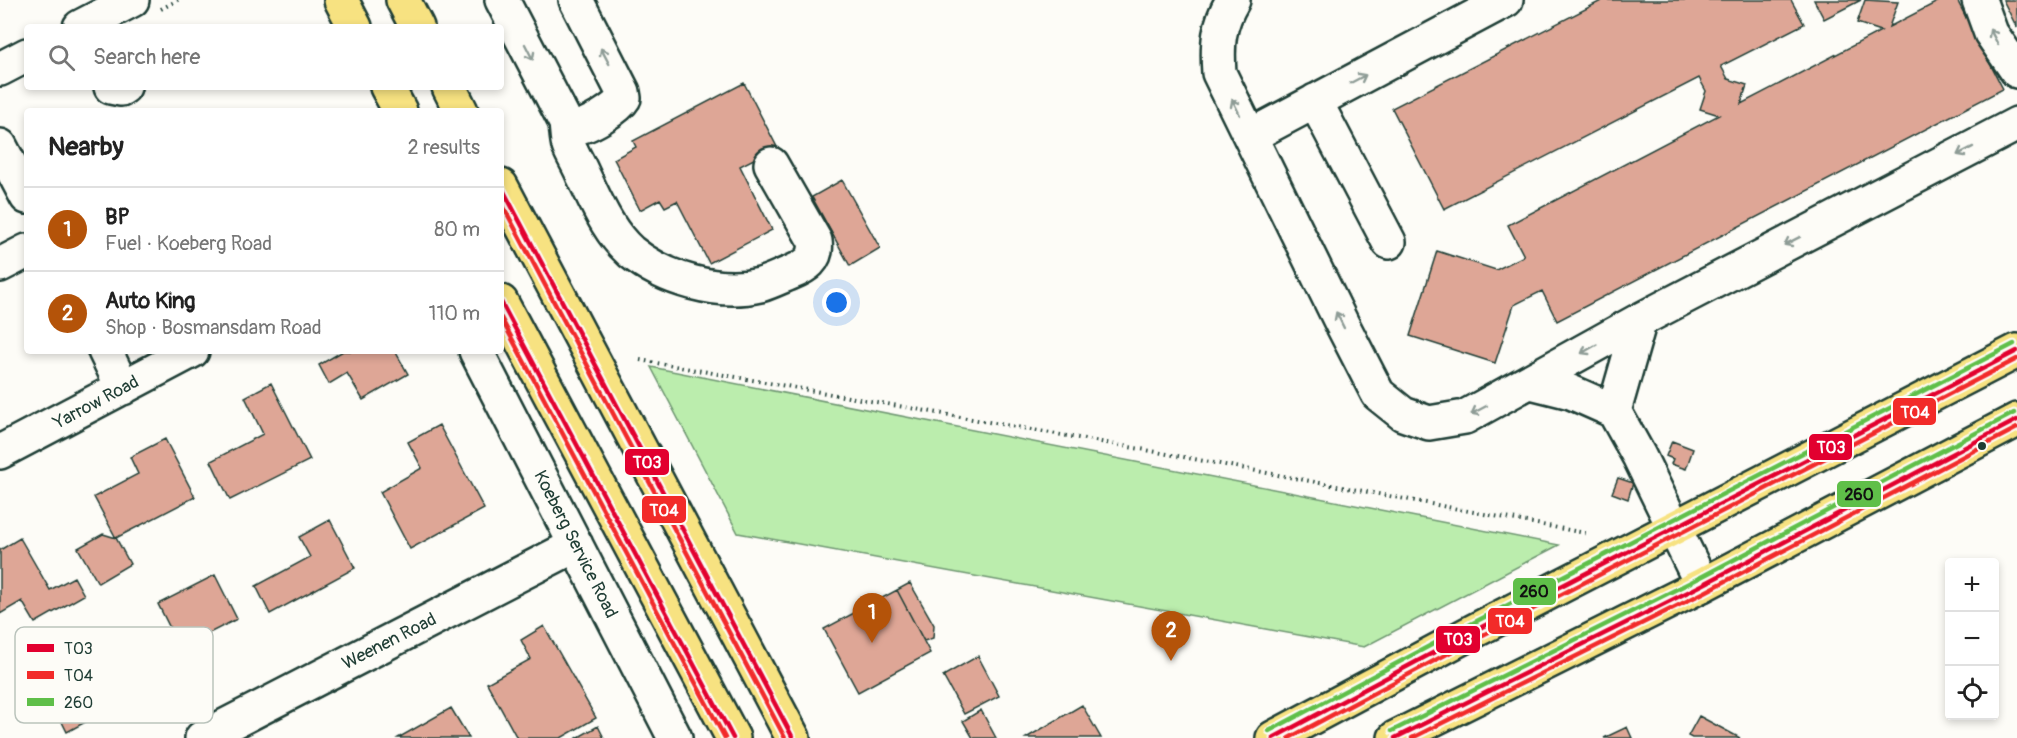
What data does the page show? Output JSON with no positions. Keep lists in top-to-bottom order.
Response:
{
  "streets": {
    "street": ["Yarrow Road", "Koeberg Service Road", "Weenen Road"]
  },
  "crossings": [
    ["Koeberg Service Road", "Weenen Road"]
  ],
  "lines": ["transit line T03", "transit line T04", "transit line 260"],
  "legend": ["T03", "T04", "260"],
  "page": {
    "search": "Search here",
    "heading": ["Nearby", "2 results"],
    "list": [
      {
        "mark": "1",
        "name": "BP",
        "note": "Fuel · Koeberg Road",
        "value": "80 m"
      },
      {
        "mark": "2",
        "name": "Auto King",
        "note": "Shop · Bosmansdam Road",
        "value": "110 m"
      }
    ],
    "map_buttons": ["+", "−"],
    "pins": ["1", "2"]
  }
}
